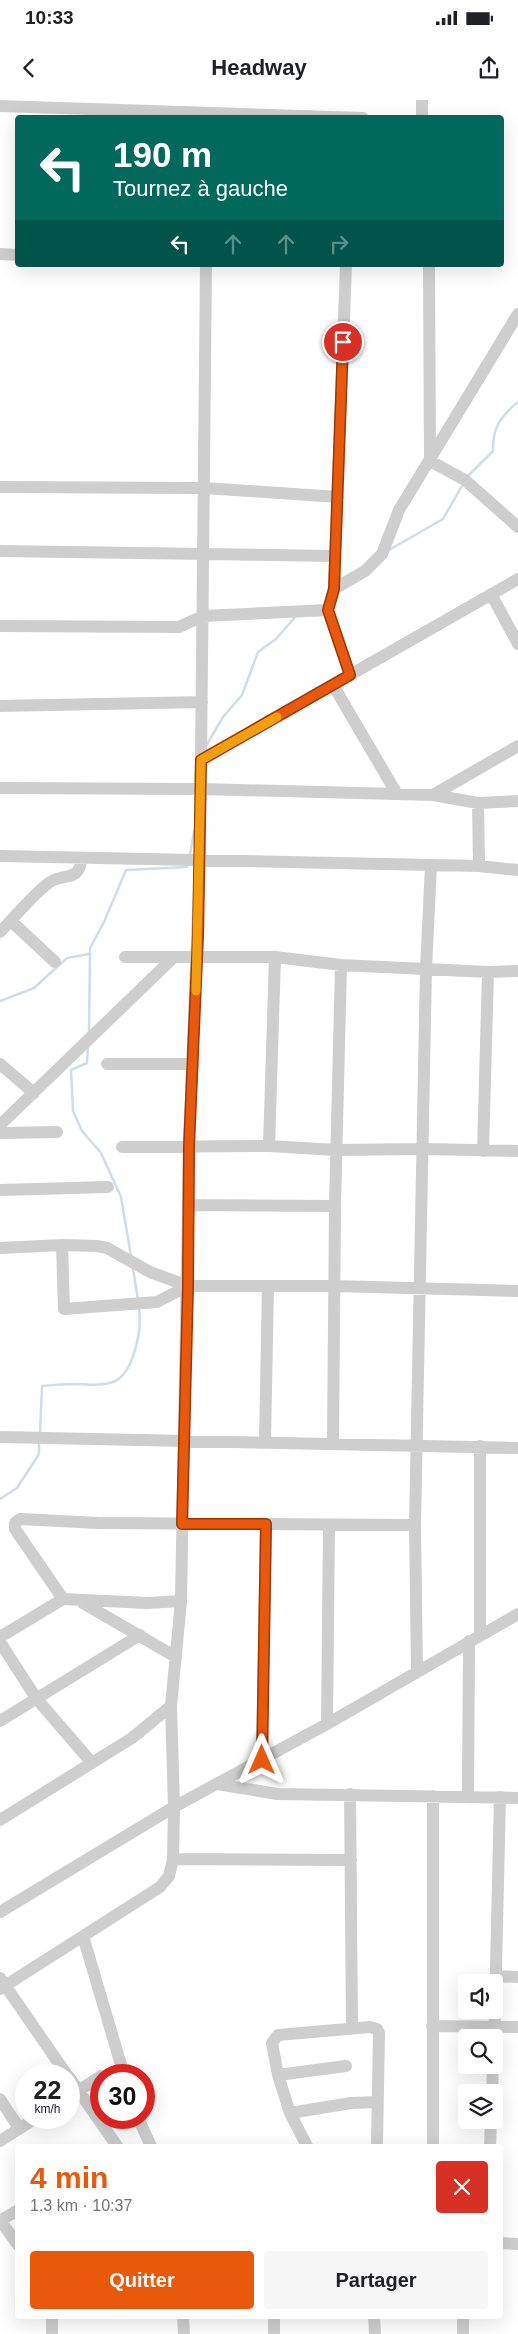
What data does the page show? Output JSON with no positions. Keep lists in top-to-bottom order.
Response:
{
  "page": {
    "status": "10:33",
    "header": "Headway",
    "turn": ["190 m", "Tournez à gauche"],
    "speed": "22 km/h",
    "limit": "30",
    "heading": ["4 min", "1.3 km · 10:37"],
    "buttons": ["Quitter", "Partager"]
  }
}
